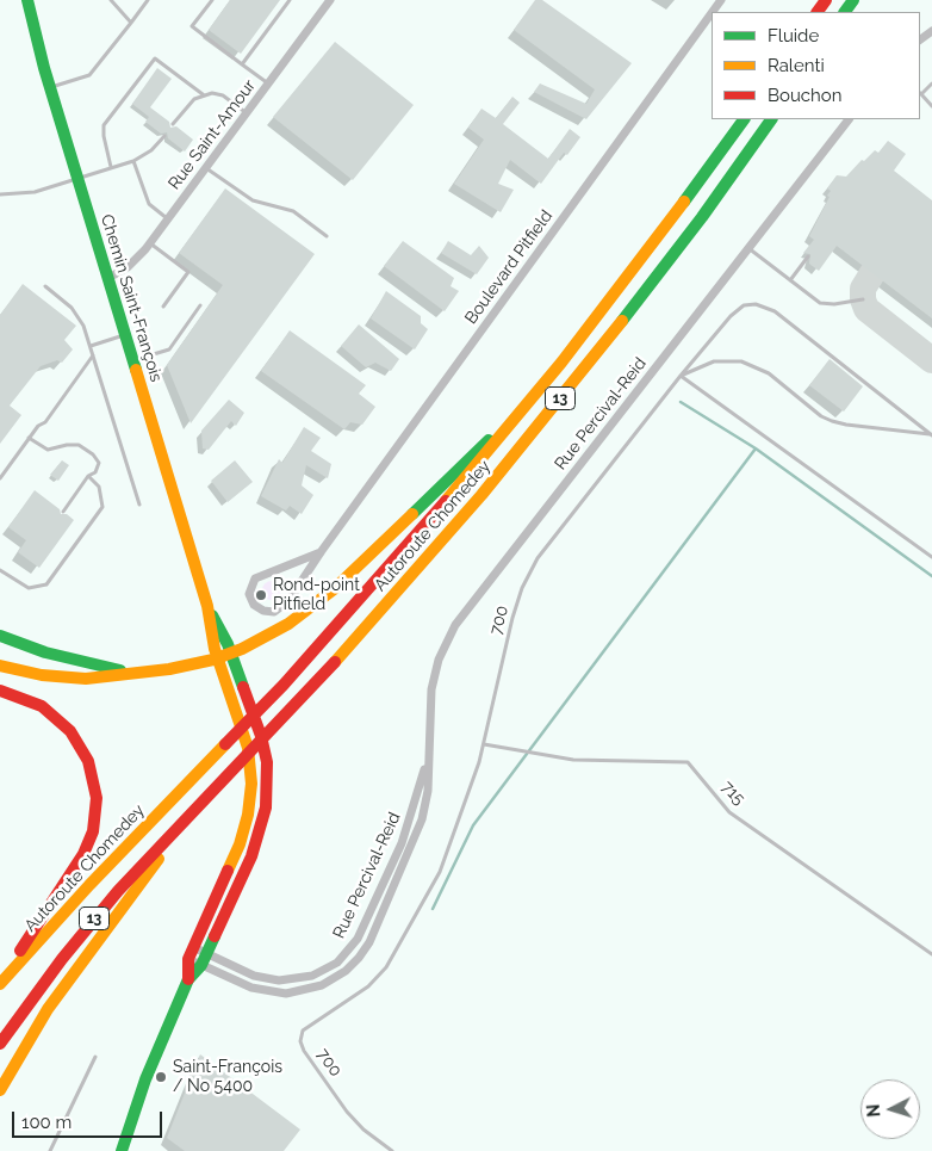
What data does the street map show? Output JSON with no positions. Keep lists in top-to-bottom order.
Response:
{
  "streets": {
    "main road": ["Chemin Saint-François", "13", "Autoroute Chomedey"],
    "street": ["Rue Saint-Amour", "Boulevard Pitfield", "Rue Percival-Reid"],
    "lane": ["700", "715"]
  },
  "crossings": [
    ["Rue Saint-Amour", "Chemin Saint-François"],
    ["Chemin Saint-François", "Rue Percival-Reid"],
    ["700", "715"]
  ],
  "places": ["Rond-point Pitfield", "Saint-François / No 5400"],
  "legend": ["Fluide", "Ralenti", "Bouchon"],
  "scale_bar": "100 m",
  "north": "left"
}
